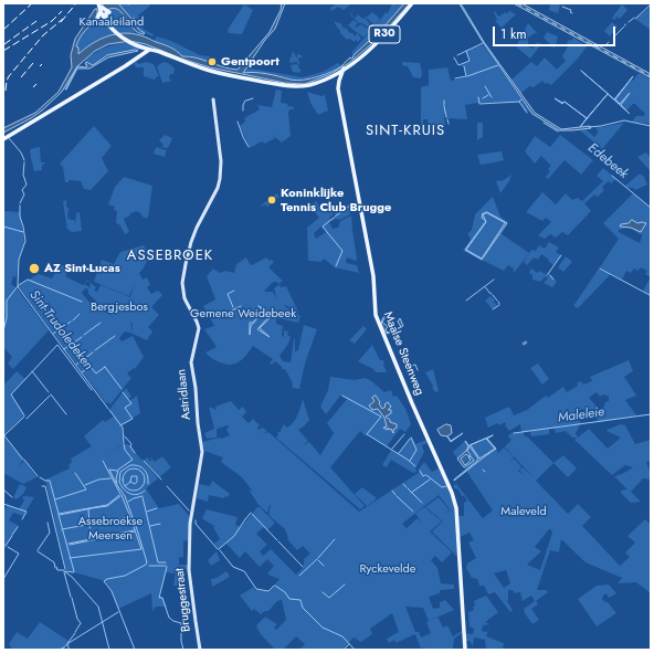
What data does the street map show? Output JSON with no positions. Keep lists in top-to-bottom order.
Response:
{
  "streets": {
    "main road": [
      "R30",
      "Maalse Steenweg",
      "Astridlaan",
      "Bruggestraat"
    ]
  },
  "crossings": [
    ["R30", "Maalse Steenweg"],
    ["Astridlaan", "Bruggestraat"]
  ],
  "districts": ["SINT-KRUIS", "ASSEBROEK"],
  "water": ["Edebeek", "Sint-Trudoledeken", "Maleleie"],
  "parks": [
    "Kanaaleiland",
    "Bergjesbos",
    "Gemene Weidebeek",
    "Maleveld",
    "Assebroekse Meersen",
    "Ryckevelde"
  ],
  "places": ["Gentpoort", "Koninklijke Tennis Club Brugge", "AZ Sint-Lucas"],
  "scale_bar": "1 km"
}
